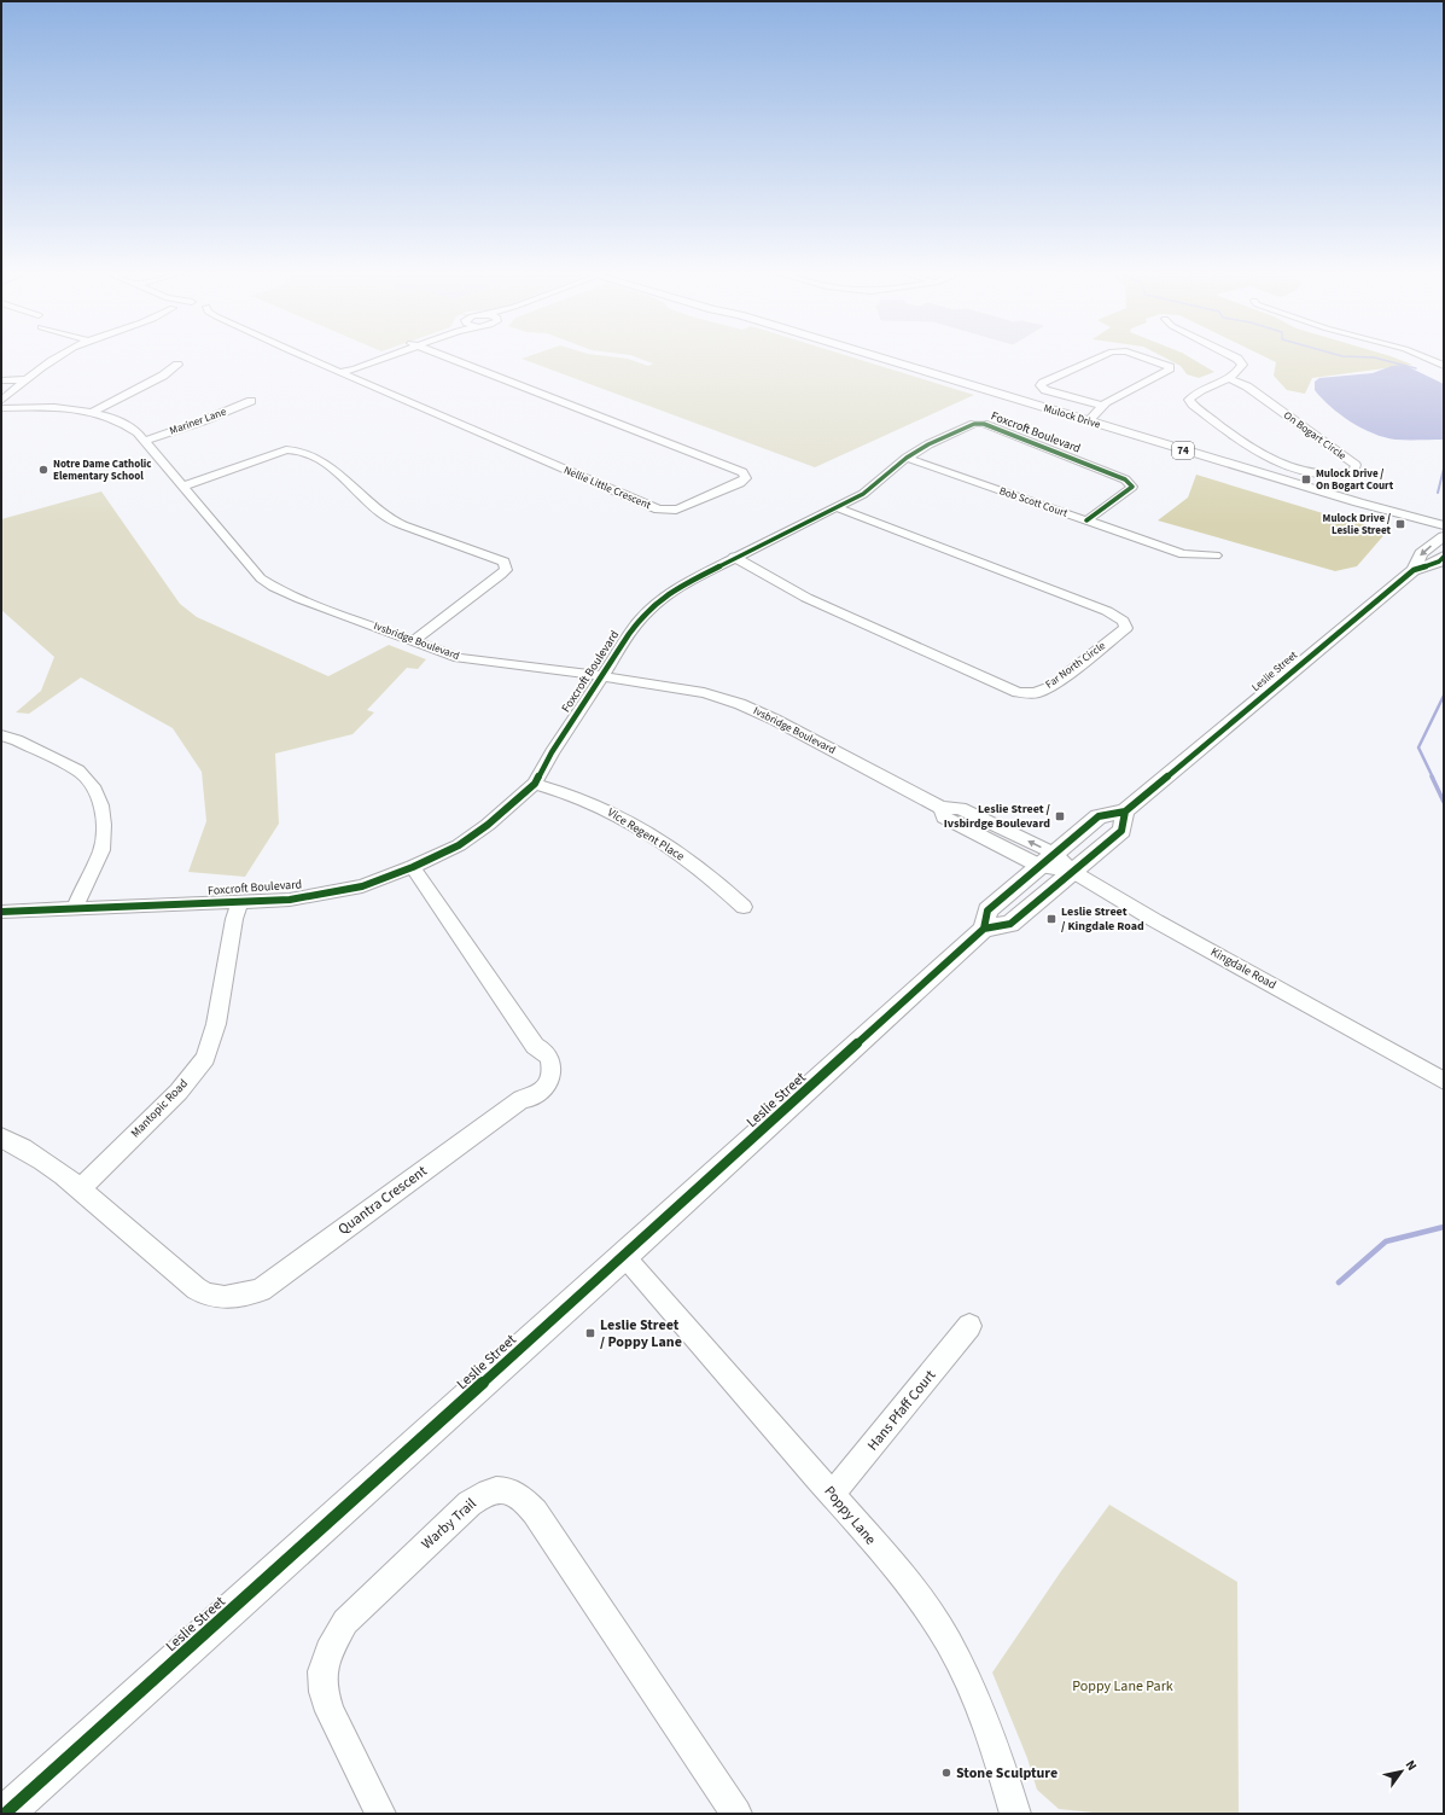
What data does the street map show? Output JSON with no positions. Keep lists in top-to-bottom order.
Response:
{
  "streets": {
    "main road": ["Mulock Drive", "74", "Leslie Street"],
    "street": [
      "Mariner Lane",
      "Foxcroft Boulevard",
      "On Bogart Circle",
      "Nellie Little Crescent",
      "Bob Scott Court",
      "Ivsbridge Boulevard",
      "Far North Circle",
      "Vice Regent Place",
      "Kingdale Road",
      "Mantopic Road",
      "Quantra Crescent",
      "Hans Pfaff Court",
      "Poppy Lane",
      "Warby Trail"
    ]
  },
  "crossings": [
    ["Mulock Drive", "Leslie Street"],
    ["Mariner Lane", "Ivsbridge Boulevard"],
    ["Foxcroft Boulevard", "Bob Scott Court"],
    ["Foxcroft Boulevard", "Ivsbridge Boulevard"],
    ["Foxcroft Boulevard", "Far North Circle"],
    ["Foxcroft Boulevard", "Vice Regent Place"],
    ["Foxcroft Boulevard", "Mantopic Road"],
    ["Foxcroft Boulevard", "Quantra Crescent"],
    ["Ivsbridge Boulevard", "Leslie Street"],
    ["Ivsbridge Boulevard", "Kingdale Road"],
    ["Leslie Street", "Kingdale Road"],
    ["Leslie Street", "Poppy Lane"],
    ["Mantopic Road", "Quantra Crescent"],
    ["Hans Pfaff Court", "Poppy Lane"]
  ],
  "parks": ["Poppy Lane Park"],
  "places": {
    "other": ["Notre Dame Catholic Elementary School", "Stone Sculpture"],
    "transit": [
      "Mulock Drive / On Bogart Court",
      "Mulock Drive / Leslie Street",
      "Leslie Street / Ivsbirdge Boulevard",
      "Leslie Street / Kingdale Road",
      "Leslie Street / Poppy Lane"
    ]
  },
  "north": "top right"
}
